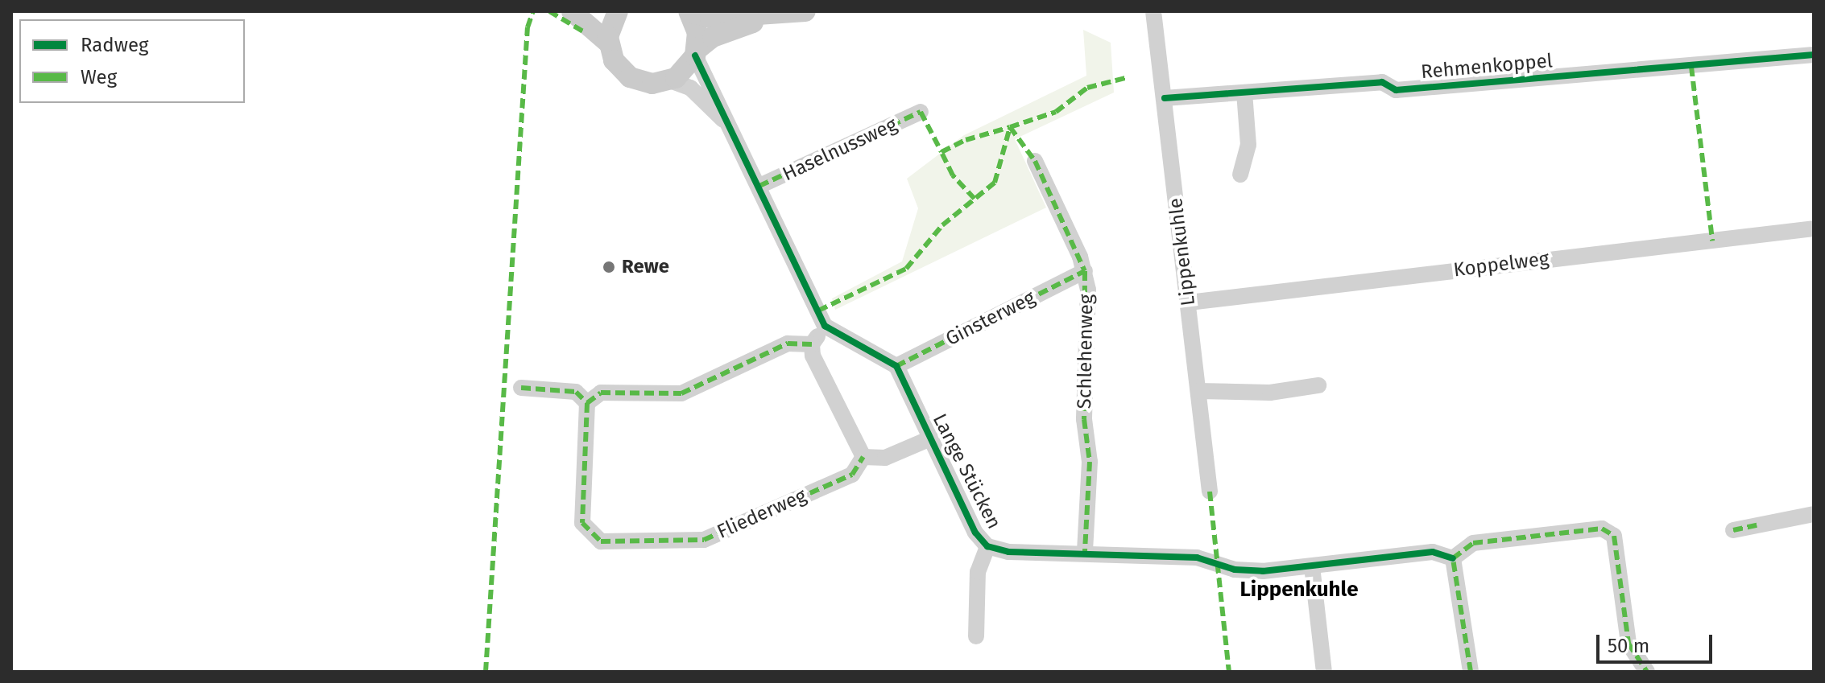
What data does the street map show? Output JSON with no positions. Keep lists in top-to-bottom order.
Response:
{
  "streets": {
    "street": [
      "Rehmenkoppel",
      "Haselnussweg",
      "Lippenkuhle",
      "Koppelweg",
      "Ginsterweg",
      "Schlehenweg",
      "Lange Stücken",
      "Fliederweg"
    ]
  },
  "crossings": [
    ["Rehmenkoppel", "Lippenkuhle"],
    ["Lippenkuhle", "Koppelweg"],
    ["Ginsterweg", "Schlehenweg"],
    ["Ginsterweg", "Lange Stücken"],
    ["Schlehenweg", "Lange Stücken"],
    ["Lange Stücken", "Fliederweg"]
  ],
  "districts": ["Lippenkuhle"],
  "places": ["Rewe"],
  "legend": ["Radweg", "Weg"],
  "scale_bar": "50 m"
}
